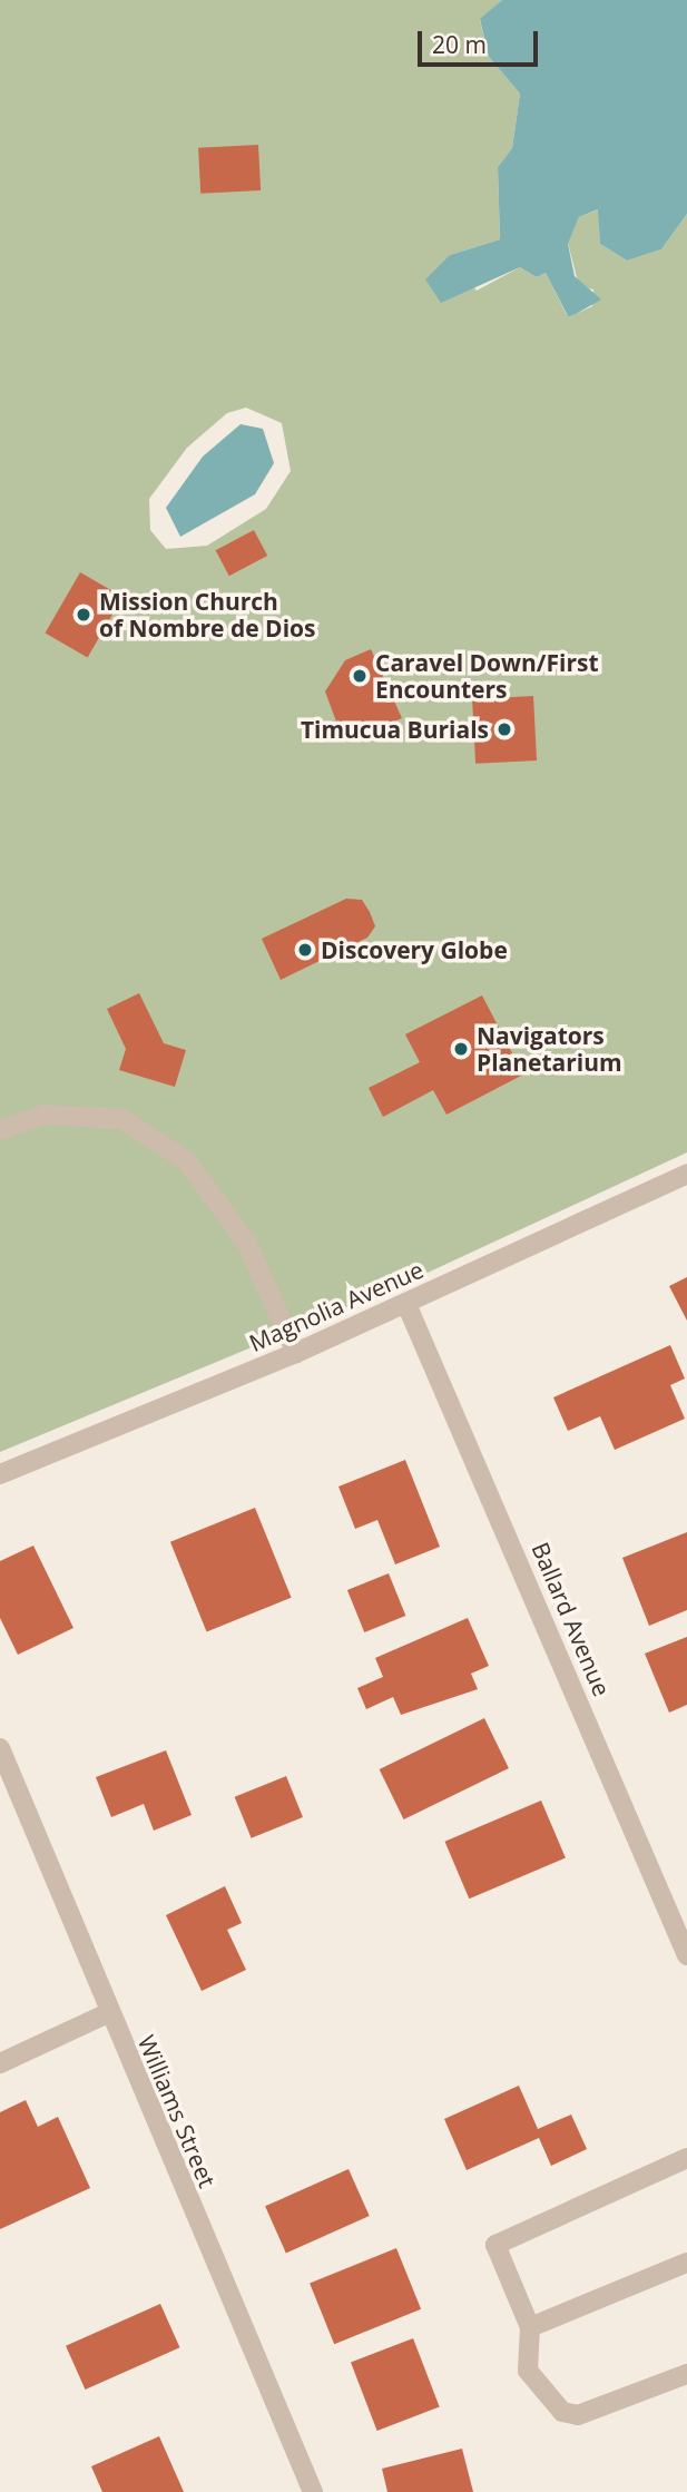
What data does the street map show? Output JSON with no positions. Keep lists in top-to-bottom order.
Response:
{
  "streets": {
    "street": ["Magnolia Avenue", "Ballard Avenue", "Williams Street"]
  },
  "crossings": [
    ["Magnolia Avenue", "Ballard Avenue"]
  ],
  "places": [
    "Mission Church of Nombre de Dios",
    "Caravel Down/First Encounters",
    "Timucua Burials",
    "Discovery Globe",
    "Navigators Planetarium"
  ],
  "scale_bar": "20 m"
}
